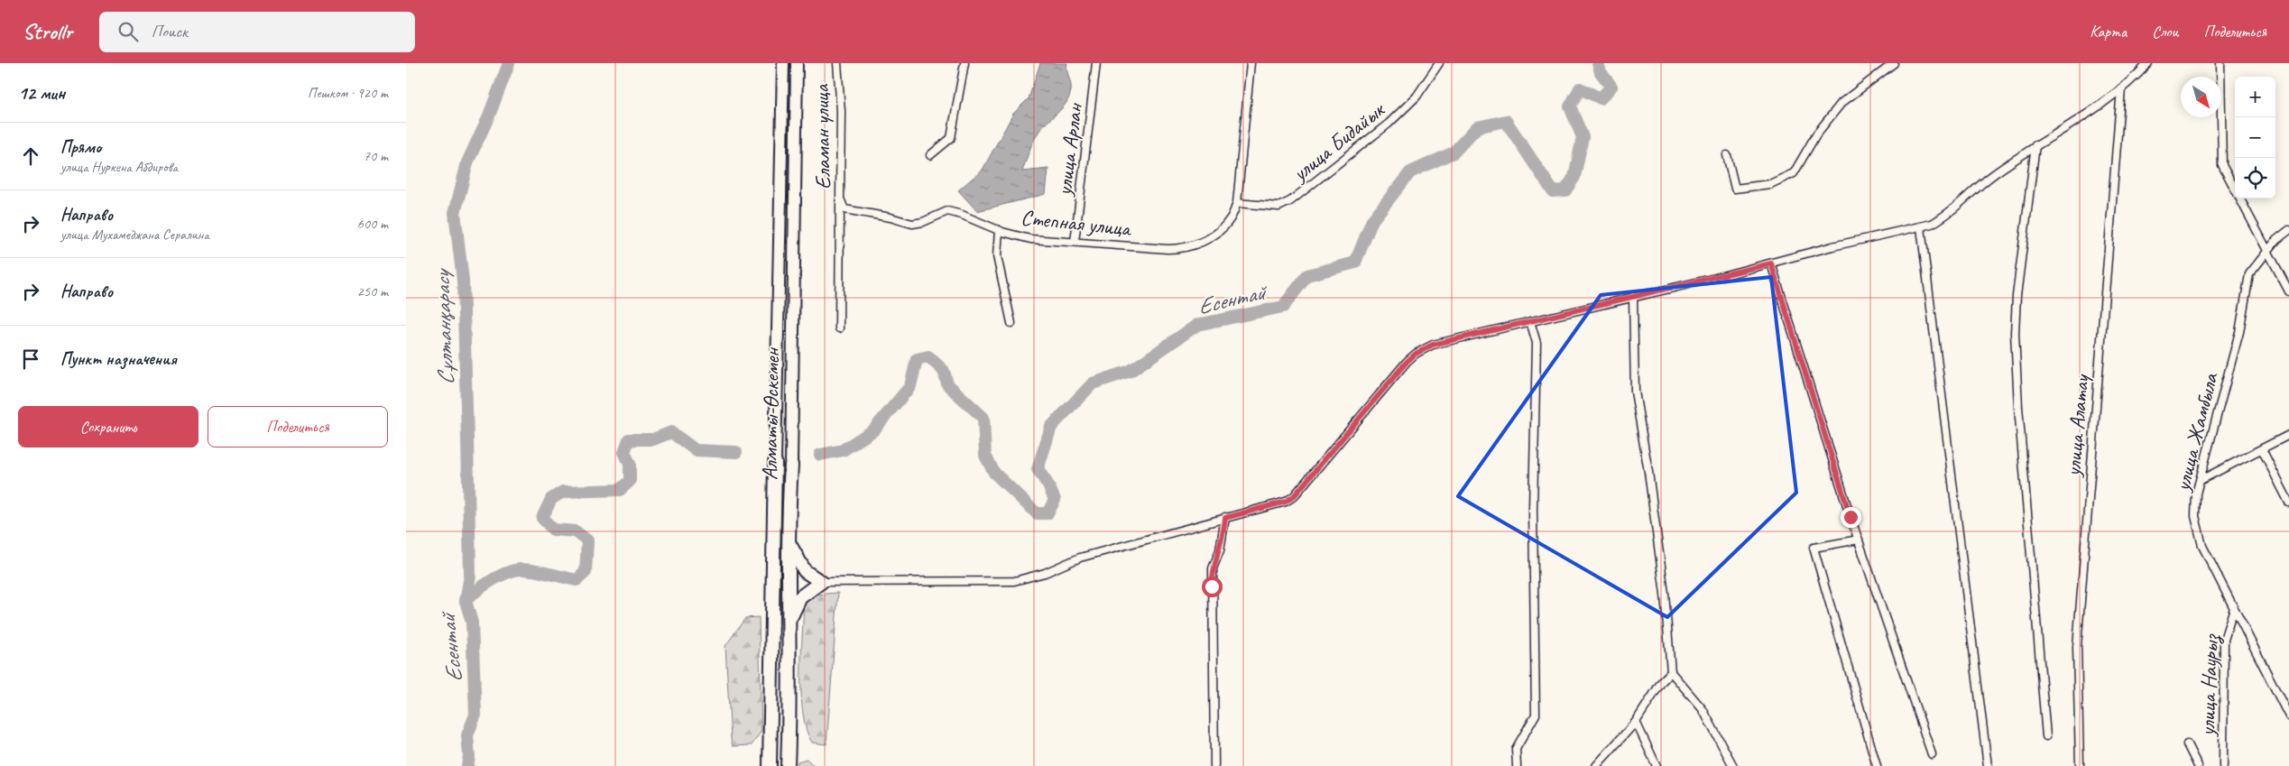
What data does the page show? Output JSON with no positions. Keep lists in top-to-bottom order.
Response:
{
  "streets": {
    "highway": ["Алматы-Өскемен"],
    "street": [
      "Еламан улица",
      "улица Бидайык",
      "улица Арлан",
      "Степная улица",
      "улица Алатау",
      "улица Жамбыла",
      "улица Наурыз"
    ]
  },
  "crossings": [
    ["Еламан улица", "Степная улица"],
    ["улица Бидайык", "Степная улица"],
    ["улица Арлан", "Степная улица"],
    ["улица Жамбыла", "улица Наурыз"]
  ],
  "water": ["Есентай", "Сұлтанқарасу"],
  "north": "bottom right",
  "page": {
    "header": "Strollr",
    "search": "Поиск",
    "nav": ["Карта", "Слои", "Поделиться"],
    "heading": ["12 мин", "Пешком · 920 m"],
    "map_buttons": ["+", "−"],
    "list": [
      ["Прямо", "улица Нуркена Абдирова", "70 m"],
      ["Направо", "улица Мухамеджана Сералина", "600 m"],
      ["Направо", "250 m"],
      "Пункт назначения"
    ],
    "buttons": ["Сохранить", "Поделиться"]
  }
}
